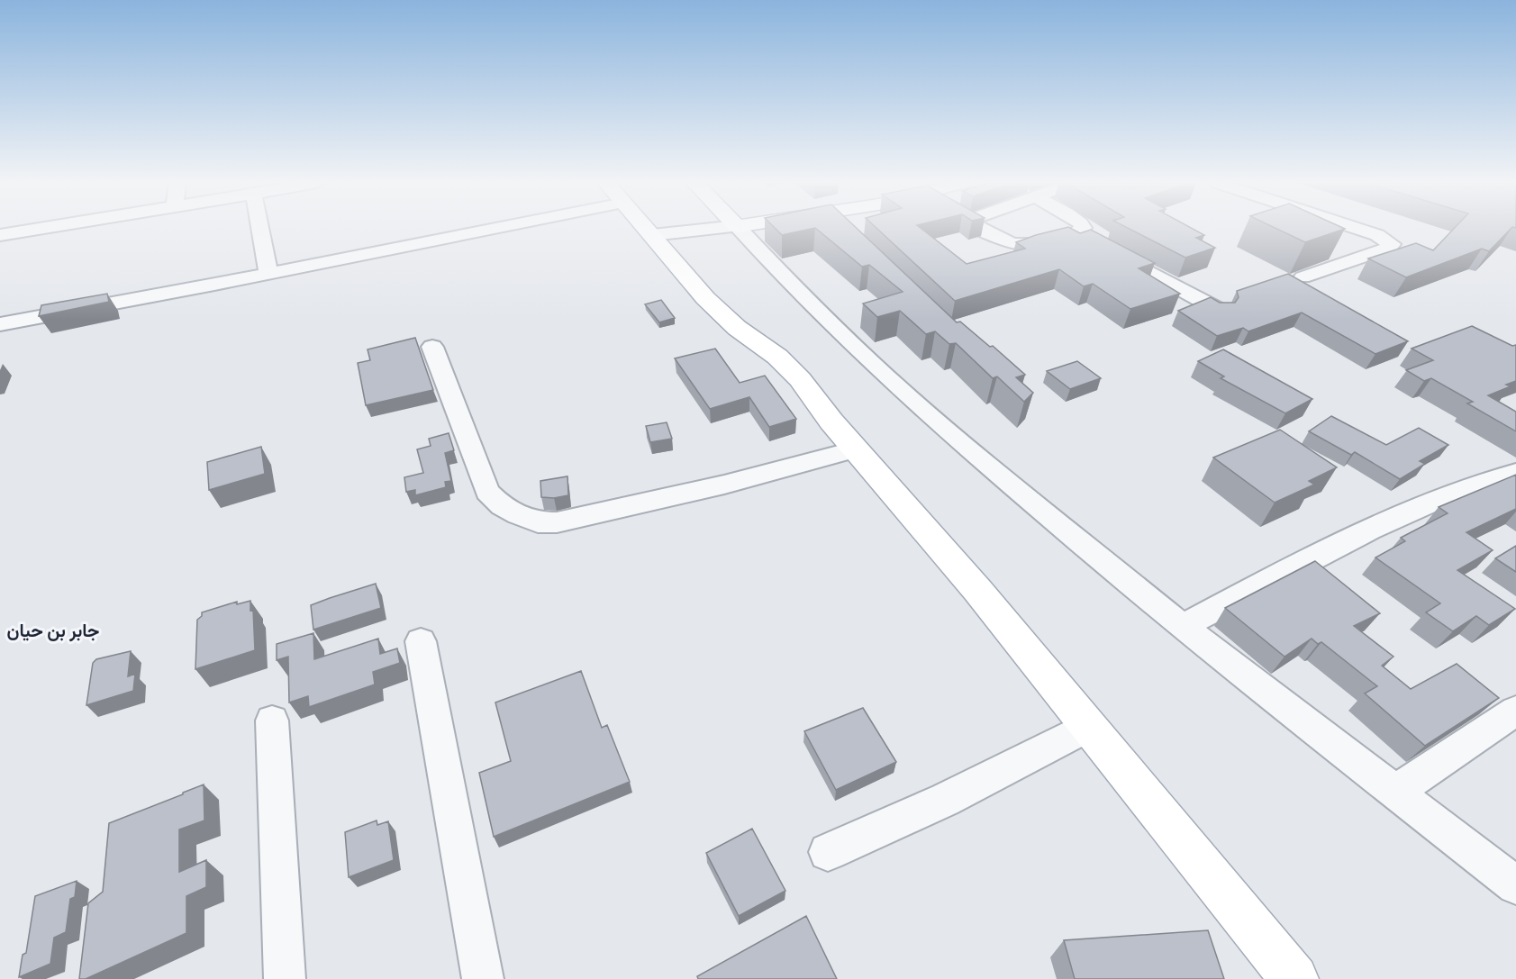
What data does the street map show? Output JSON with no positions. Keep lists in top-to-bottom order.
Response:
{
  "districts": ["جابر بن حيان"]
}
